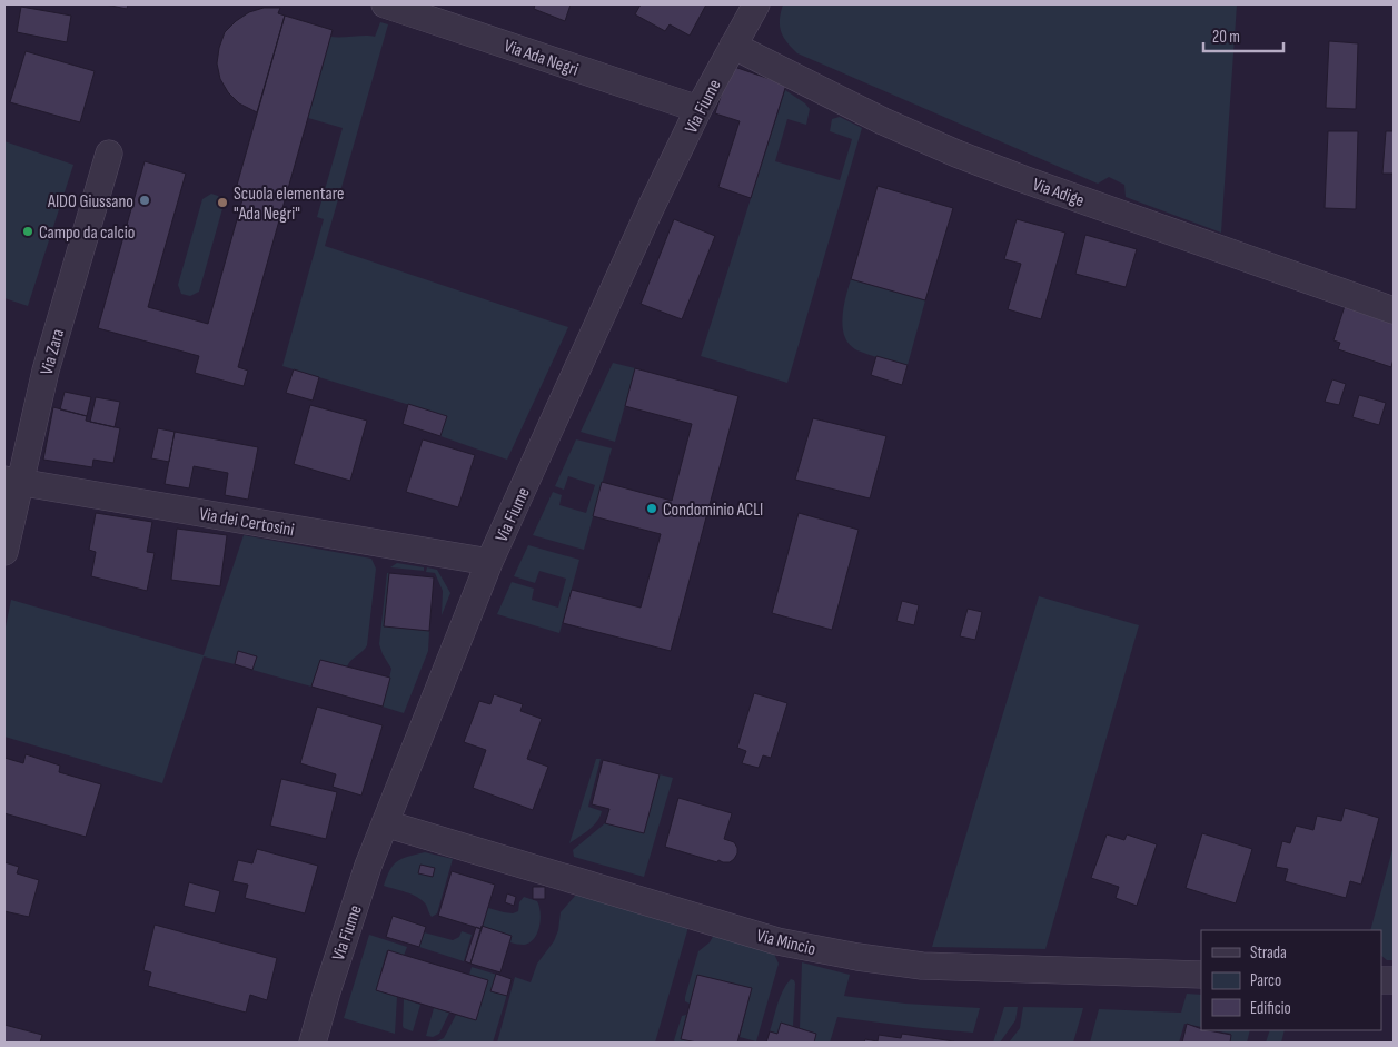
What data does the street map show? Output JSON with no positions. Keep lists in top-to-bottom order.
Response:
{
  "streets": {
    "street": [
      "Via Ada Negri",
      "Via Fiume",
      "Via Adige",
      "Via Zara",
      "Via dei Certosini",
      "Via Mincio"
    ]
  },
  "crossings": [
    ["Via Ada Negri", "Via Fiume"],
    ["Via Fiume", "Via Adige"],
    ["Via Fiume", "Via dei Certosini"],
    ["Via Fiume", "Via Mincio"],
    ["Via Zara", "Via dei Certosini"]
  ],
  "places": [
    "AIDO Giussano",
    "Scuola elementare \"Ada Negri\"",
    "Campo da calcio",
    "Condominio ACLI"
  ],
  "legend": ["Strada", "Parco", "Edificio"],
  "scale_bar": "20 m"
}
